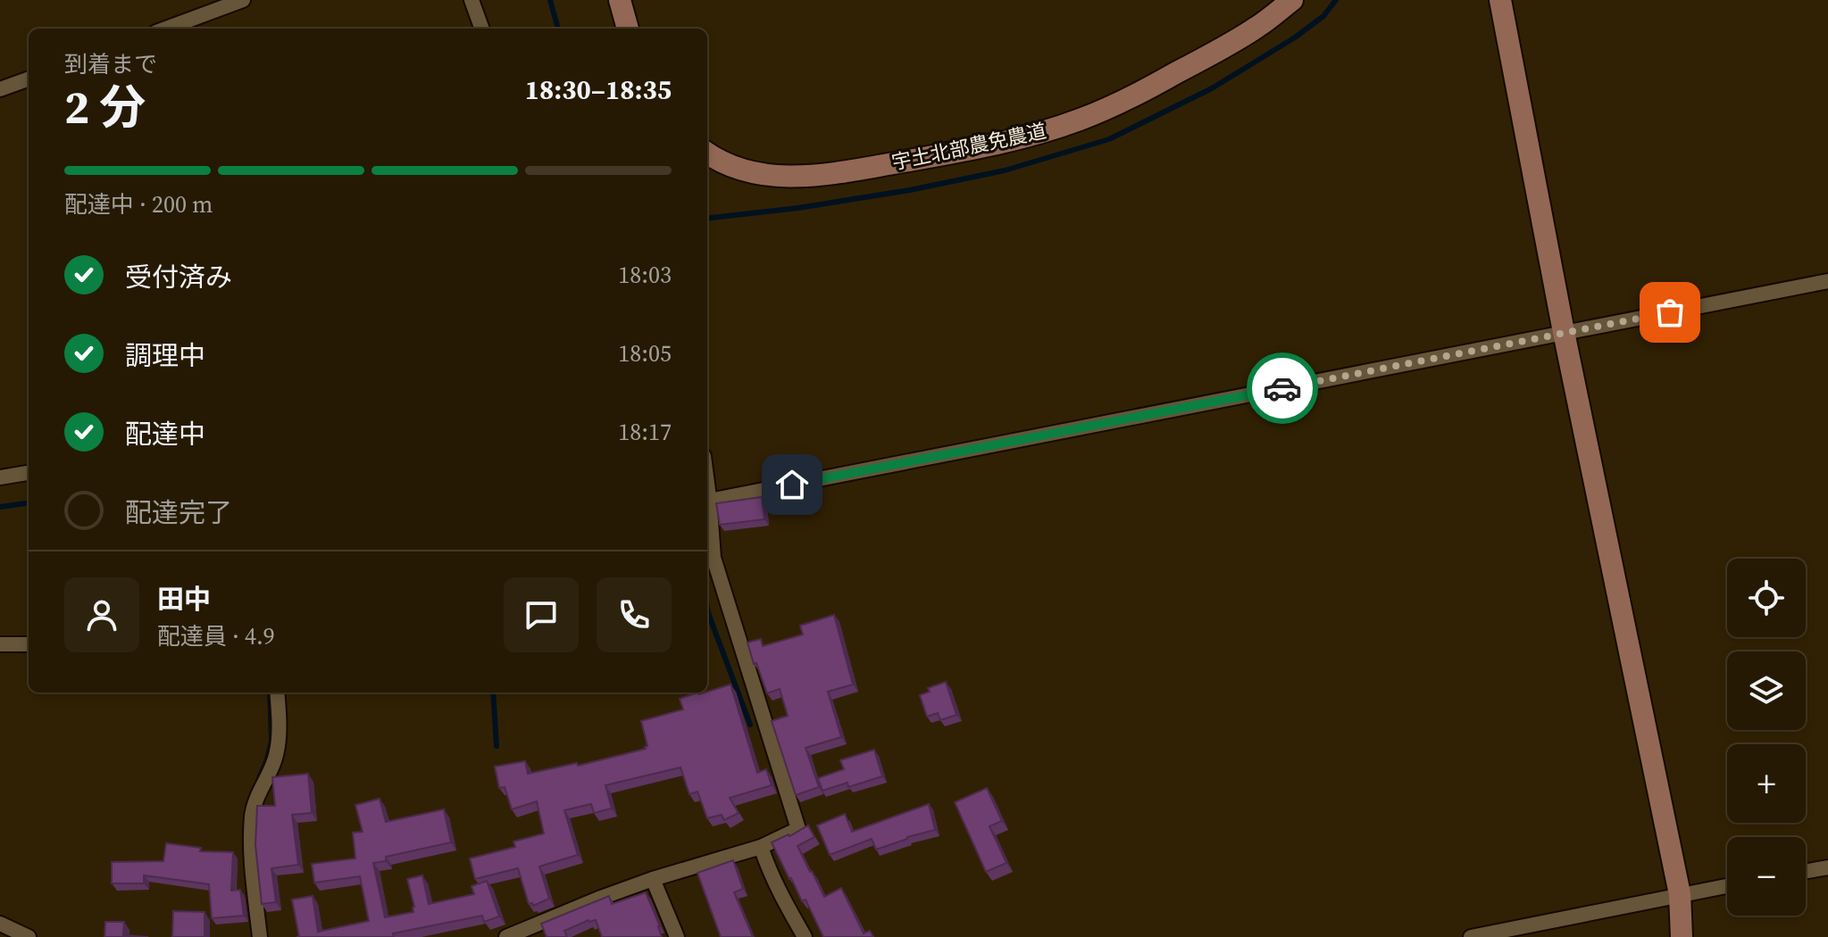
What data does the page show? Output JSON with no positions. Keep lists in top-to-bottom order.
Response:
{
  "streets": {
    "street": ["宇土北部農免農道"]
  },
  "page": {
    "heading": ["2 分", "到着まで", "18:30–18:35"],
    "panel": ["田中", "配達員 · 4.9"],
    "bar": "配達中 · 200 m",
    "list": [
      ["受付済み", "18:03"],
      ["調理中", "18:05"],
      ["配達中", "18:17"],
      "配達完了"
    ],
    "map_buttons": ["+", "−"]
  }
}
